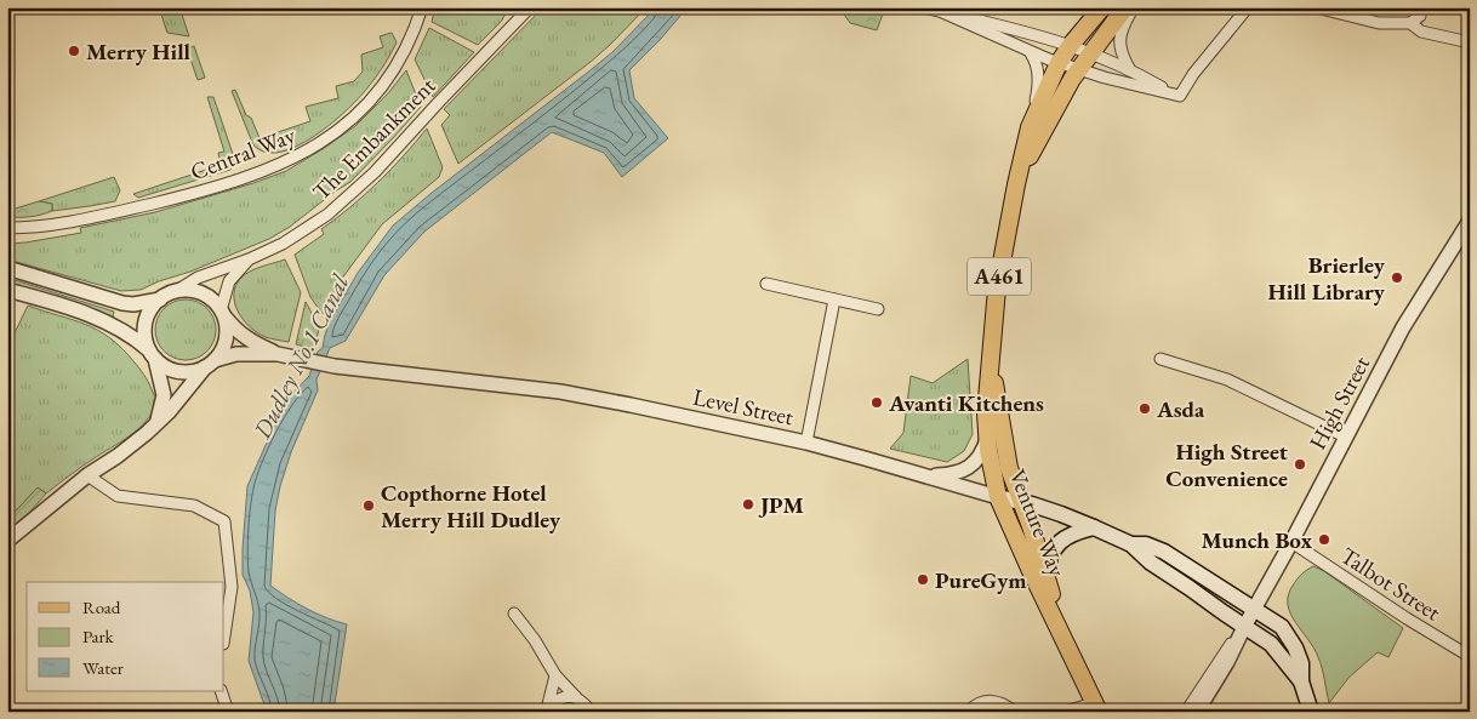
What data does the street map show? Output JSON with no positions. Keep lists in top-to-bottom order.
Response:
{
  "streets": {
    "main road": ["A461", "Level Street", "Venture Way"],
    "street": [
      "The Embankment",
      "Central Way",
      "High Street",
      "Talbot Street"
    ]
  },
  "crossings": [
    ["High Street", "Level Street"],
    ["High Street", "Talbot Street"],
    ["Level Street", "Venture Way"]
  ],
  "water": ["Dudley No.1 Canal"],
  "places": [
    "Merry Hill",
    "Brierley Hill Library",
    "Avanti Kitchens",
    "Asda",
    "High Street Convenience",
    "JPM",
    "Copthorne Hotel Merry Hill Dudley",
    "Munch Box",
    "PureGym"
  ],
  "legend": ["Road", "Park", "Water"]
}
